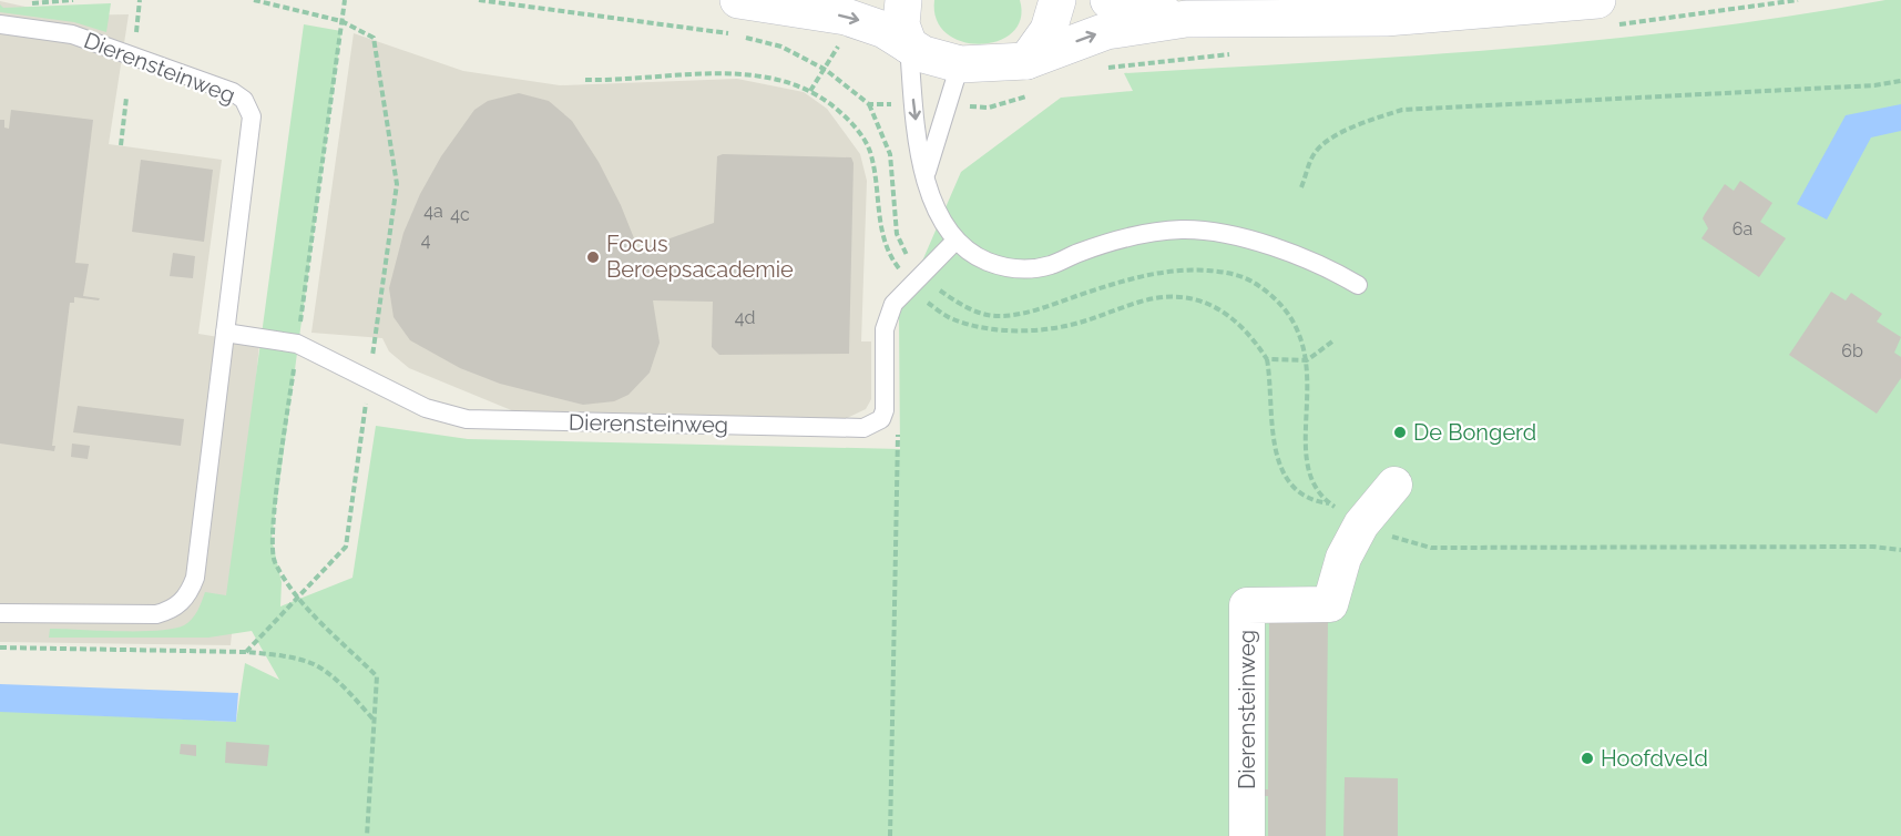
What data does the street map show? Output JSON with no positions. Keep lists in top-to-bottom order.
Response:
{
  "streets": {
    "street": ["Dierensteinweg"]
  },
  "places": ["Focus Beroepsacademie", "De Bongerd", "Hoofdveld"],
  "house_numbers": [
    "4a",
    "4c",
    "6a",
    "4",
    "4d",
    "6b"
  ]
}
